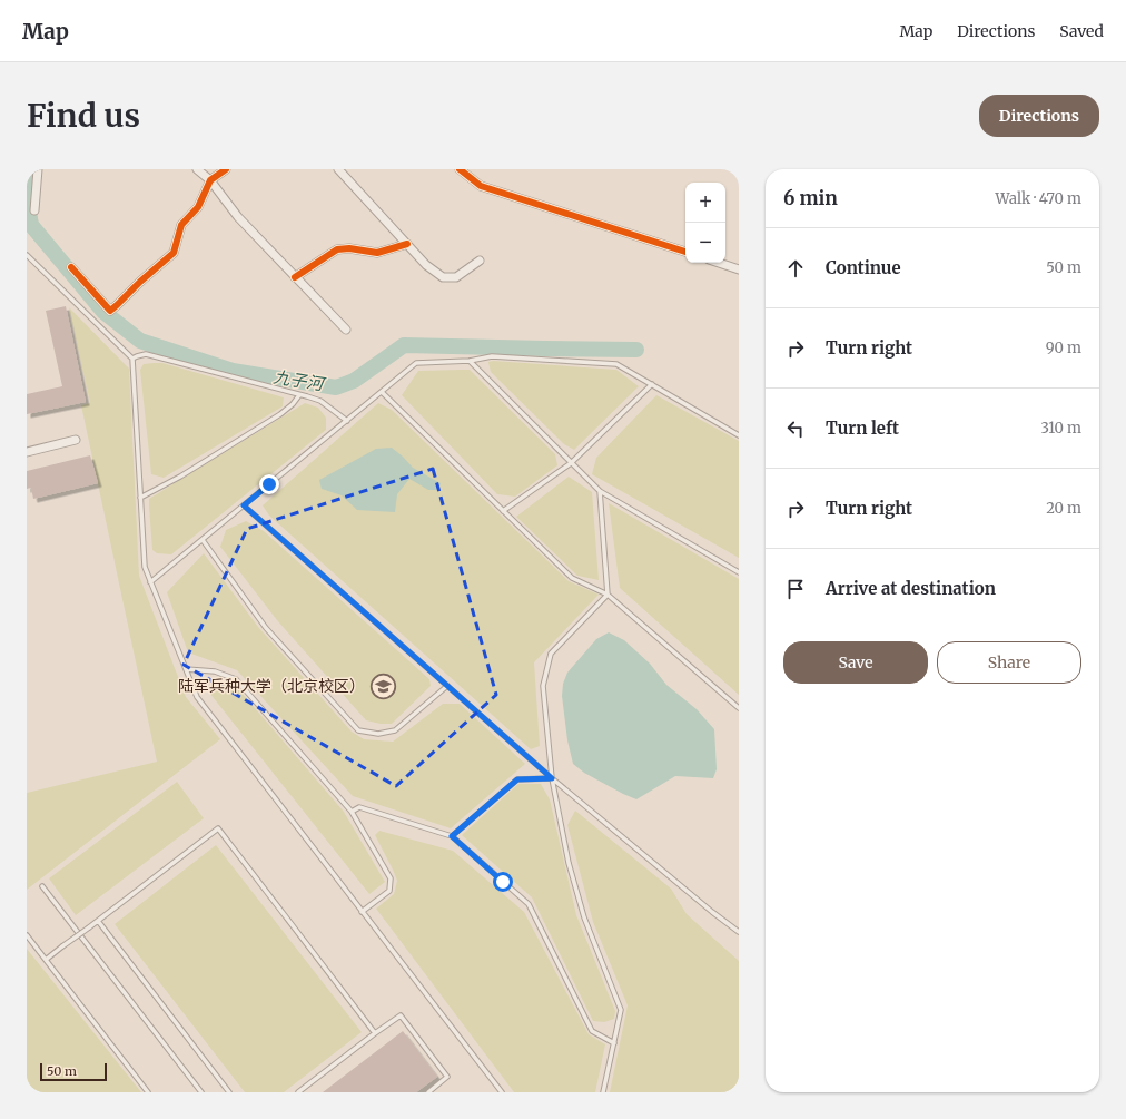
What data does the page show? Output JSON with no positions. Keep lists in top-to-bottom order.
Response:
{
  "water": ["九子河"],
  "places": {
    "school or university": ["陆军兵种大学（北京校区）"]
  },
  "scale_bar": "50 m",
  "page": {
    "header": "Map",
    "nav": ["Map", "Directions", "Saved"],
    "buttons": [
      "Directions",
      ["Save", "Share"]
    ],
    "title": "Find us",
    "heading": ["6 min", "Walk · 470 m"],
    "map_buttons": ["+", "−"],
    "list": [
      ["Continue", "50 m"],
      ["Turn right", "90 m"],
      ["Turn left", "310 m"],
      ["Turn right", "20 m"],
      "Arrive at destination"
    ],
    "scale": "50 m"
  }
}
